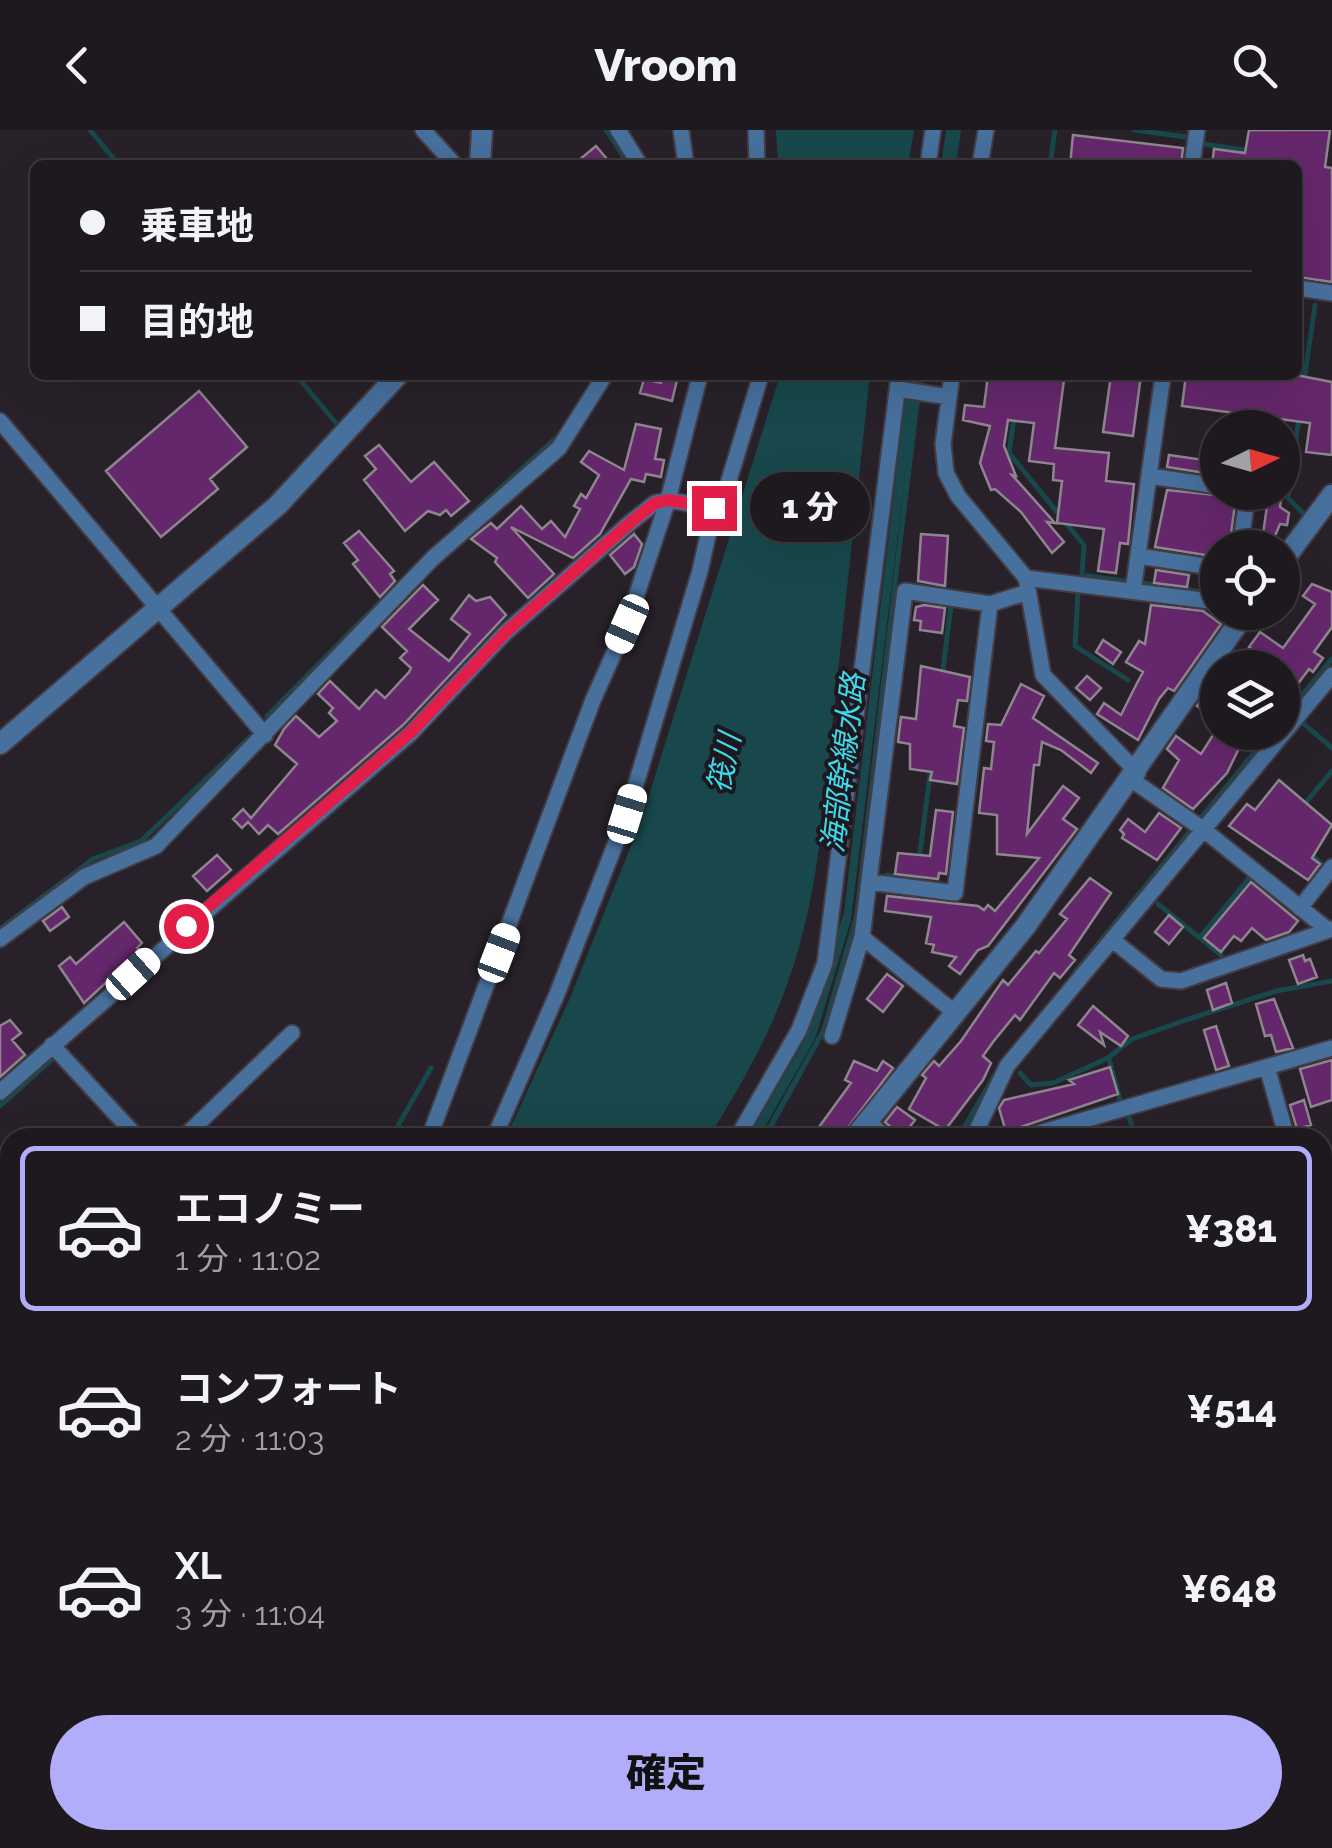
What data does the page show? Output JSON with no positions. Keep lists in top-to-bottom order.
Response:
{
  "water": ["筏川", "海部幹線水路"],
  "north": "right",
  "page": {
    "header": "Vroom",
    "banner": ["乗車地", "目的地"],
    "bubble": "1 分",
    "list": [
      {
        "name": "エコノミー",
        "note": "1 分 · 11:02",
        "value": "¥381"
      },
      {
        "name": "コンフォート",
        "note": "2 分 · 11:03",
        "value": "¥514"
      },
      {
        "name": "XL",
        "note": "3 分 · 11:04",
        "value": "¥648"
      }
    ],
    "buttons": "確定"
  }
}
